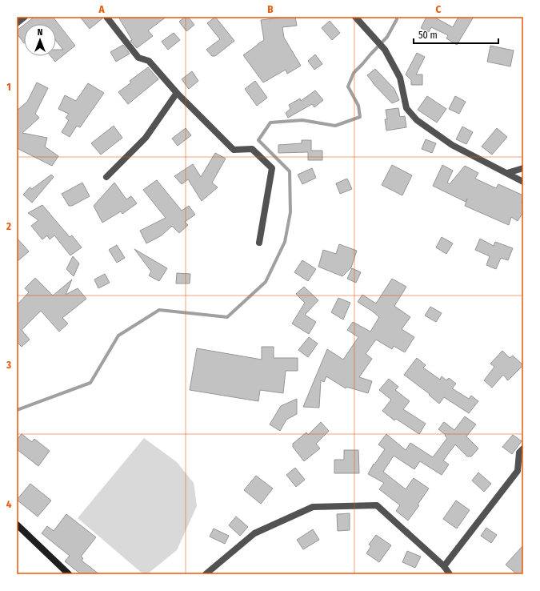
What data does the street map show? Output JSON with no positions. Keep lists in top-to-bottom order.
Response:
{
  "scale_bar": "50 m",
  "north": "top",
  "grid": {
    "columns": ["A", "B", "C"],
    "rows": [
      "1",
      "2",
      "3",
      "4"
    ]
  }
}
